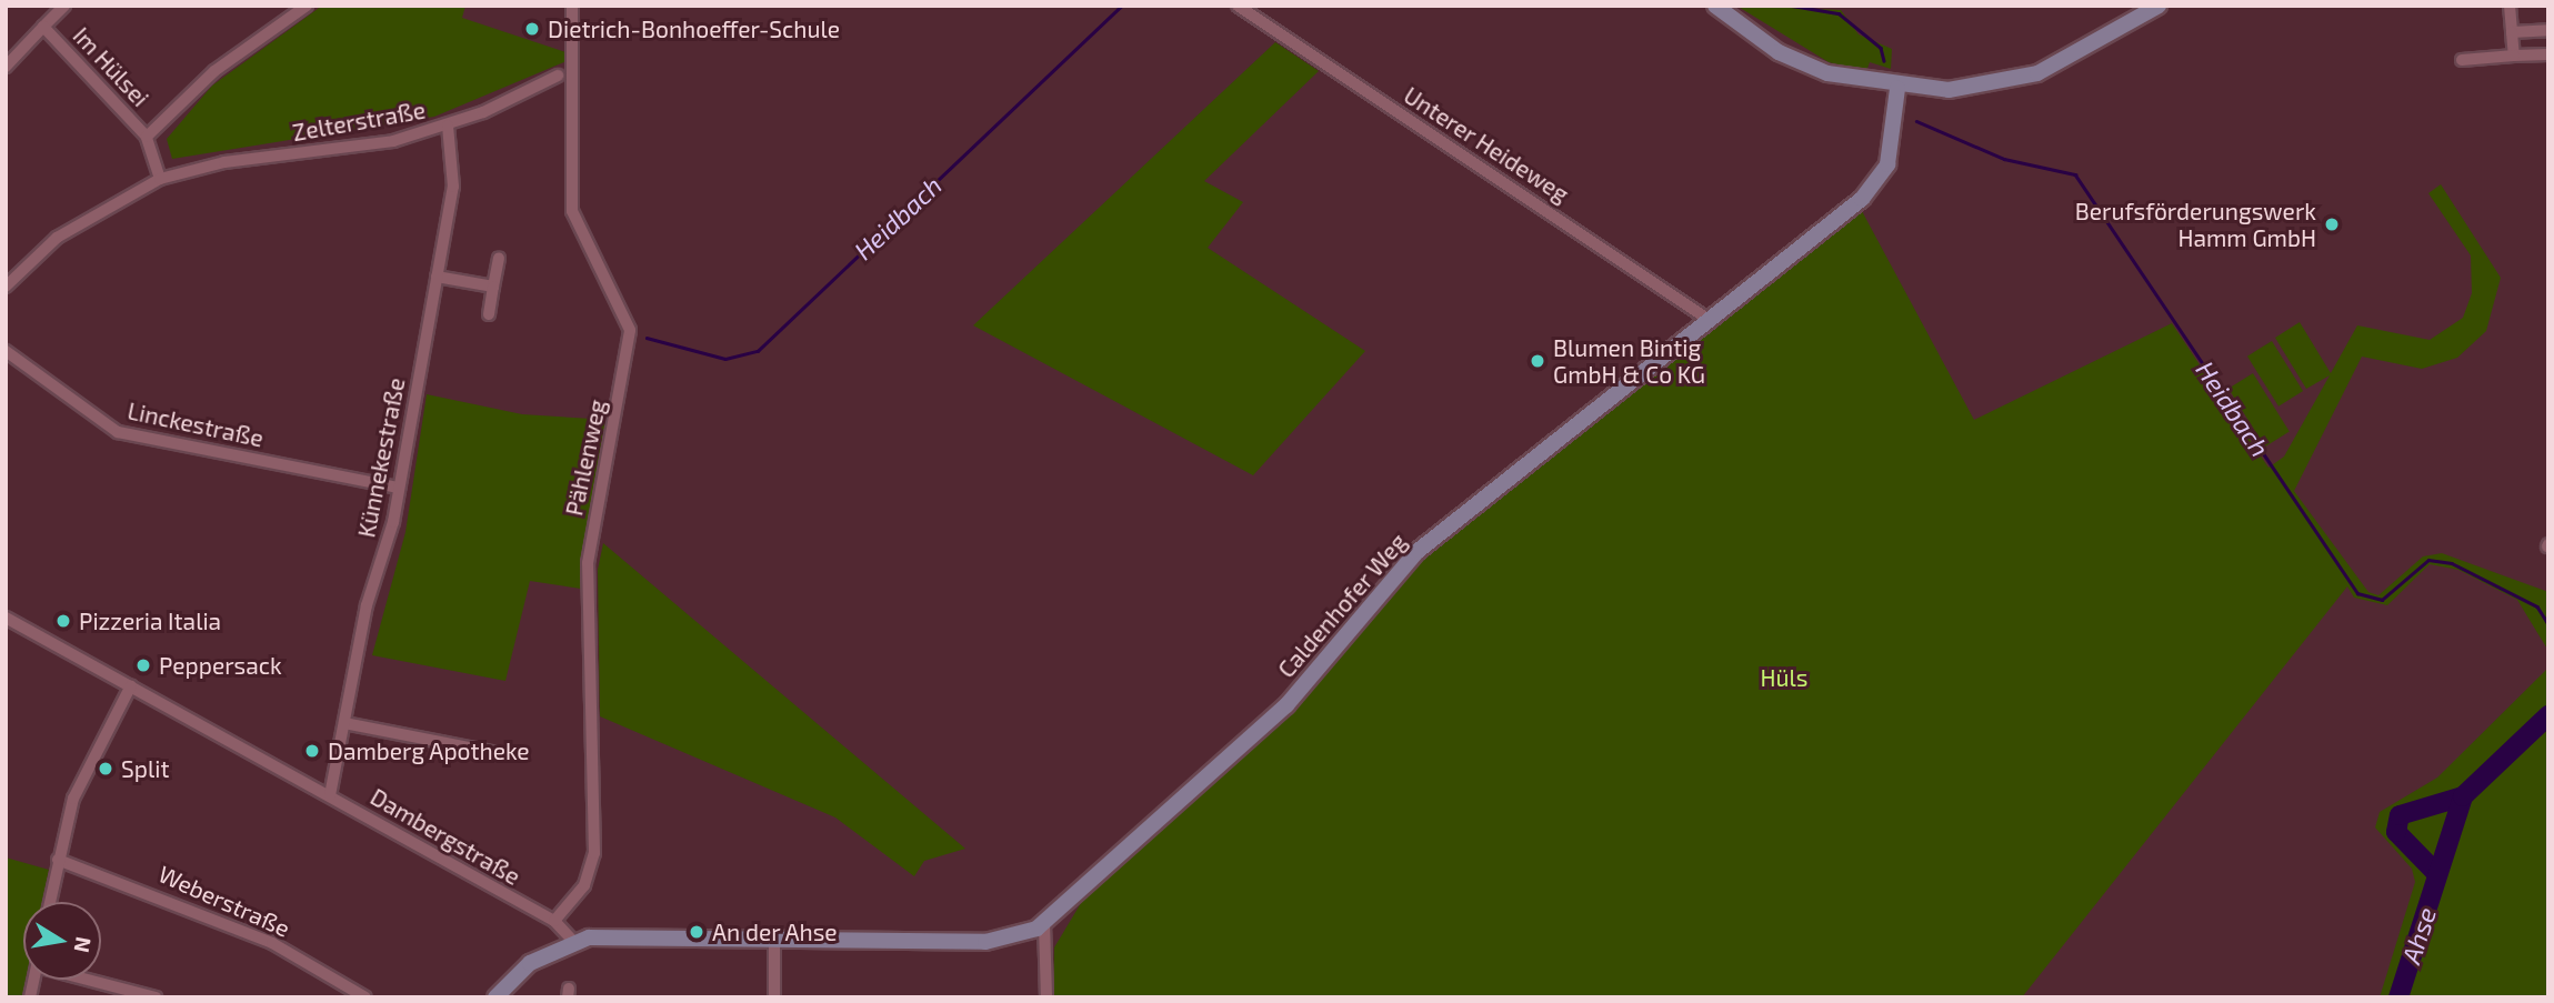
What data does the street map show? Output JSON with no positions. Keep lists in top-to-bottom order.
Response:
{
  "streets": {
    "main road": ["Caldenhofer Weg"],
    "street": [
      "Im Hülsei",
      "Zelterstraße",
      "Unterer Heideweg",
      "Linckestraße",
      "Künnekestraße",
      "Pählenweg",
      "Dambergstraße",
      "Weberstraße"
    ]
  },
  "crossings": [
    ["Zelterstraße", "Künnekestraße"],
    ["Unterer Heideweg", "Caldenhofer Weg"],
    ["Linckestraße", "Künnekestraße"],
    ["Künnekestraße", "Dambergstraße"],
    ["Pählenweg", "Dambergstraße"],
    ["Caldenhofer Weg", "Dambergstraße"]
  ],
  "water": ["Heidbach", "Ahse"],
  "parks": ["Hüls"],
  "places": [
    "Dietrich-Bonhoeffer-Schule",
    "Berufsförderungswerk Hamm GmbH",
    "Blumen Bintig GmbH & Co KG",
    "Pizzeria Italia",
    "Peppersack",
    "Damberg Apotheke",
    "Split",
    "An der Ahse"
  ],
  "north": "right"
}
